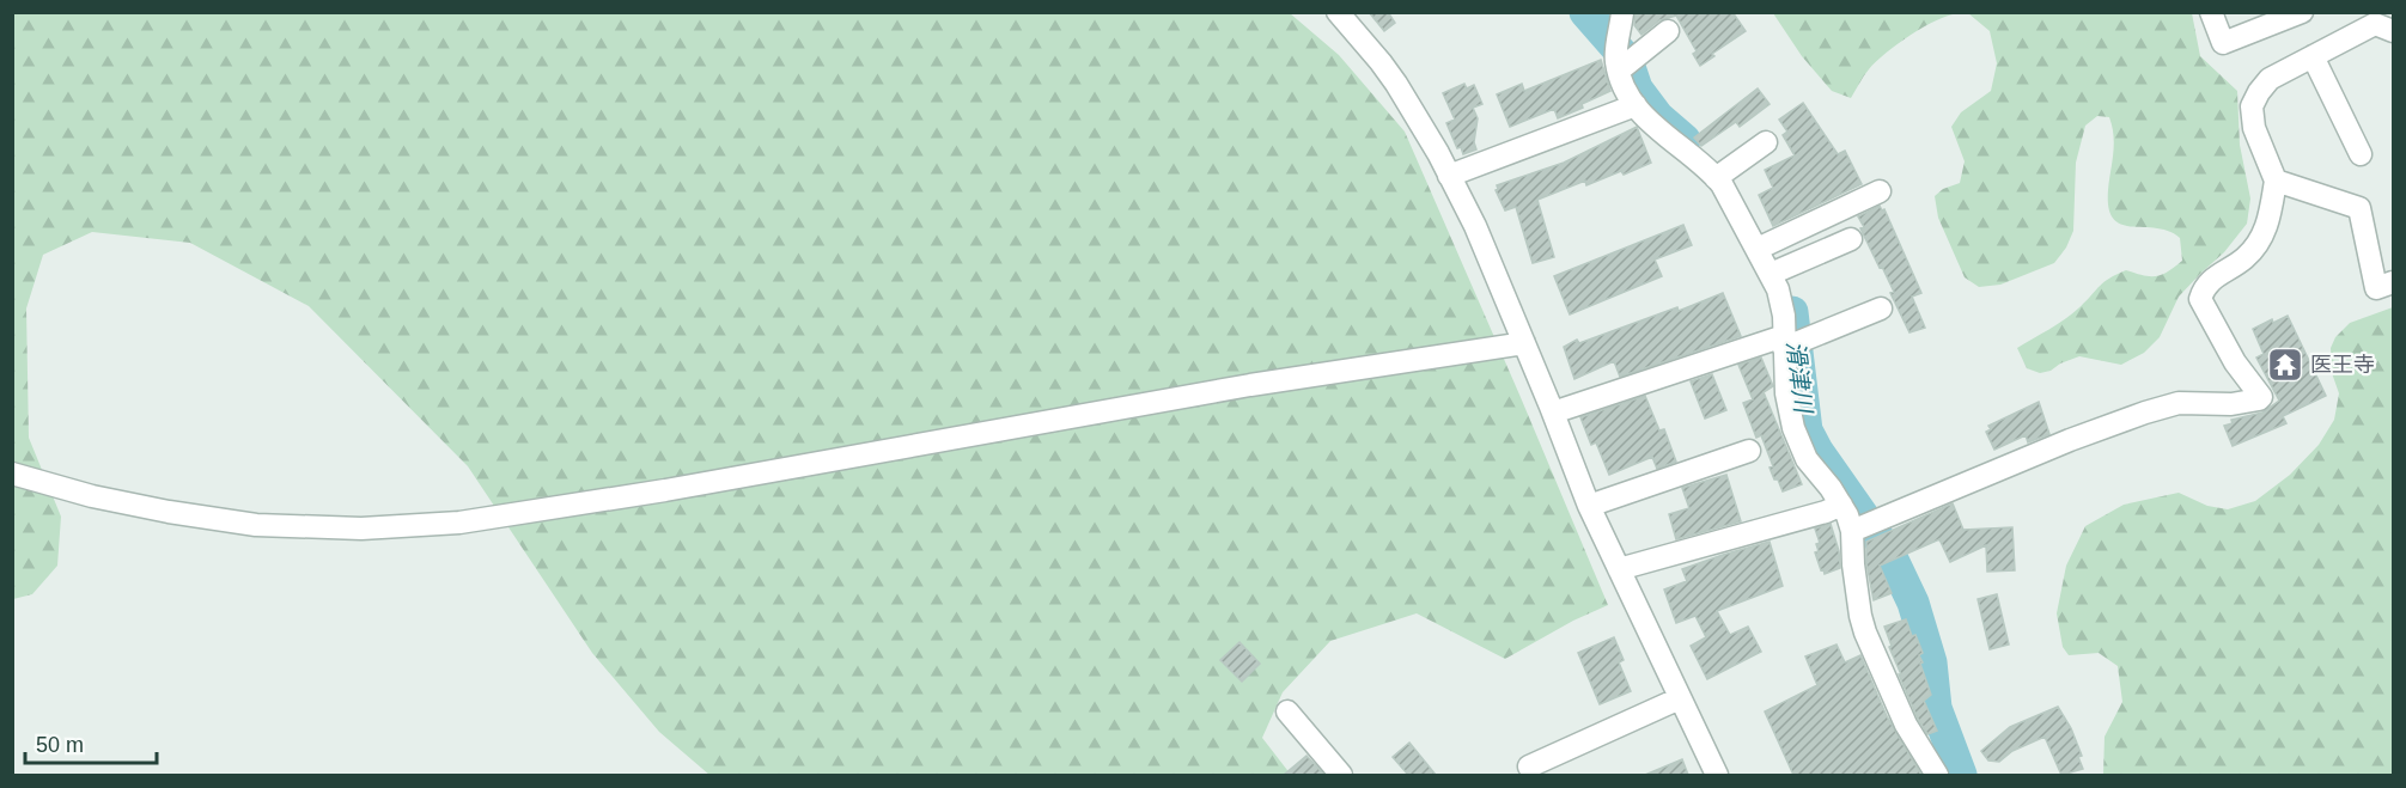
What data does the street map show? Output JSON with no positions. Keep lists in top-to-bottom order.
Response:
{
  "water": ["滑津川"],
  "places": {
    "temple": ["医王寺"]
  },
  "scale_bar": "50 m"
}
